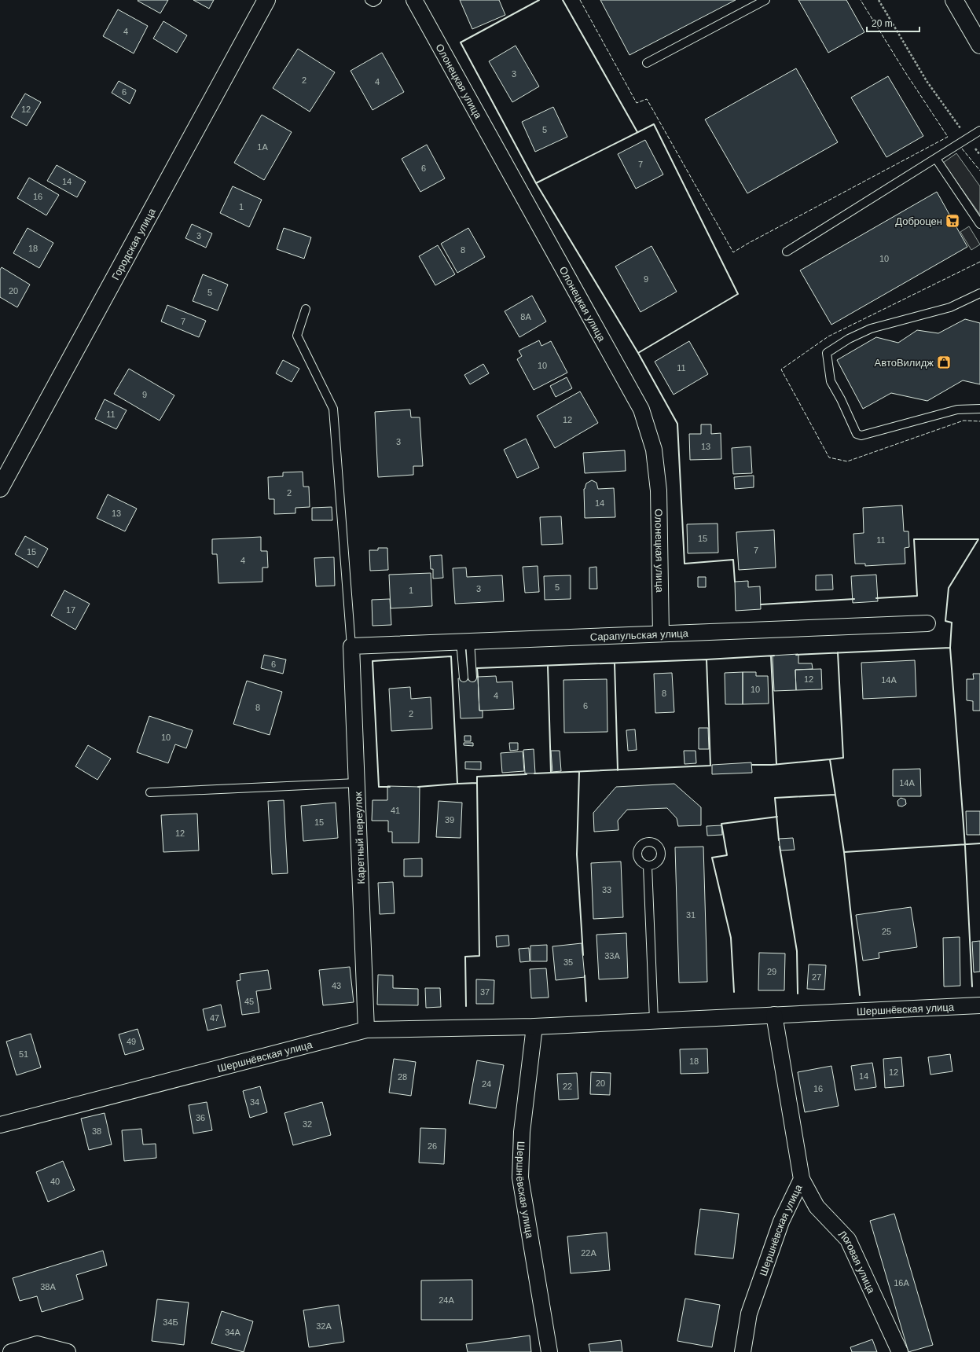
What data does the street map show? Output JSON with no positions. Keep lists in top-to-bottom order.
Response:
{
  "streets": {
    "street": [
      "Олонецкая улица",
      "Городская улица",
      "Сарапульская улица",
      "Каретный переулок",
      "Шершнёвская улица",
      "Логовая улица"
    ]
  },
  "crossings": [
    ["Олонецкая улица", "Сарапульская улица"],
    ["Сарапульская улица", "Каретный переулок"],
    ["Каретный переулок", "Шершнёвская улица"],
    ["Шершнёвская улица", "Логовая улица"]
  ],
  "places": {
    "supermarket": ["Доброцен"],
    "shop": ["АвтоВилидж"]
  },
  "house_numbers": [
    "4",
    "3",
    "2",
    "4",
    "6",
    "12",
    "5",
    "1А",
    "7",
    "6",
    "14",
    "16",
    "1",
    "3",
    "18",
    "8",
    "10",
    "9",
    "20",
    "5",
    "8А",
    "7",
    "10",
    "11",
    "9",
    "11",
    "12",
    "3",
    "13",
    "2",
    "14",
    "13",
    "15",
    "11",
    "7",
    "15",
    "4",
    "5",
    "3",
    "1",
    "17",
    "6",
    "12",
    "14А",
    "10",
    "8",
    "4",
    "6",
    "8",
    "2",
    "10",
    "14А",
    "41",
    "39",
    "15",
    "12",
    "33",
    "31",
    "25",
    "33А",
    "35",
    "29",
    "27",
    "43",
    "37",
    "45",
    "47",
    "49",
    "51",
    "18",
    "12",
    "14",
    "28",
    "20",
    "24",
    "22",
    "16",
    "34",
    "36",
    "32",
    "38",
    "26",
    "40",
    "22А",
    "16А",
    "38А",
    "24А",
    "34Б",
    "32А",
    "34А"
  ],
  "scale_bar": "20 m"
}
